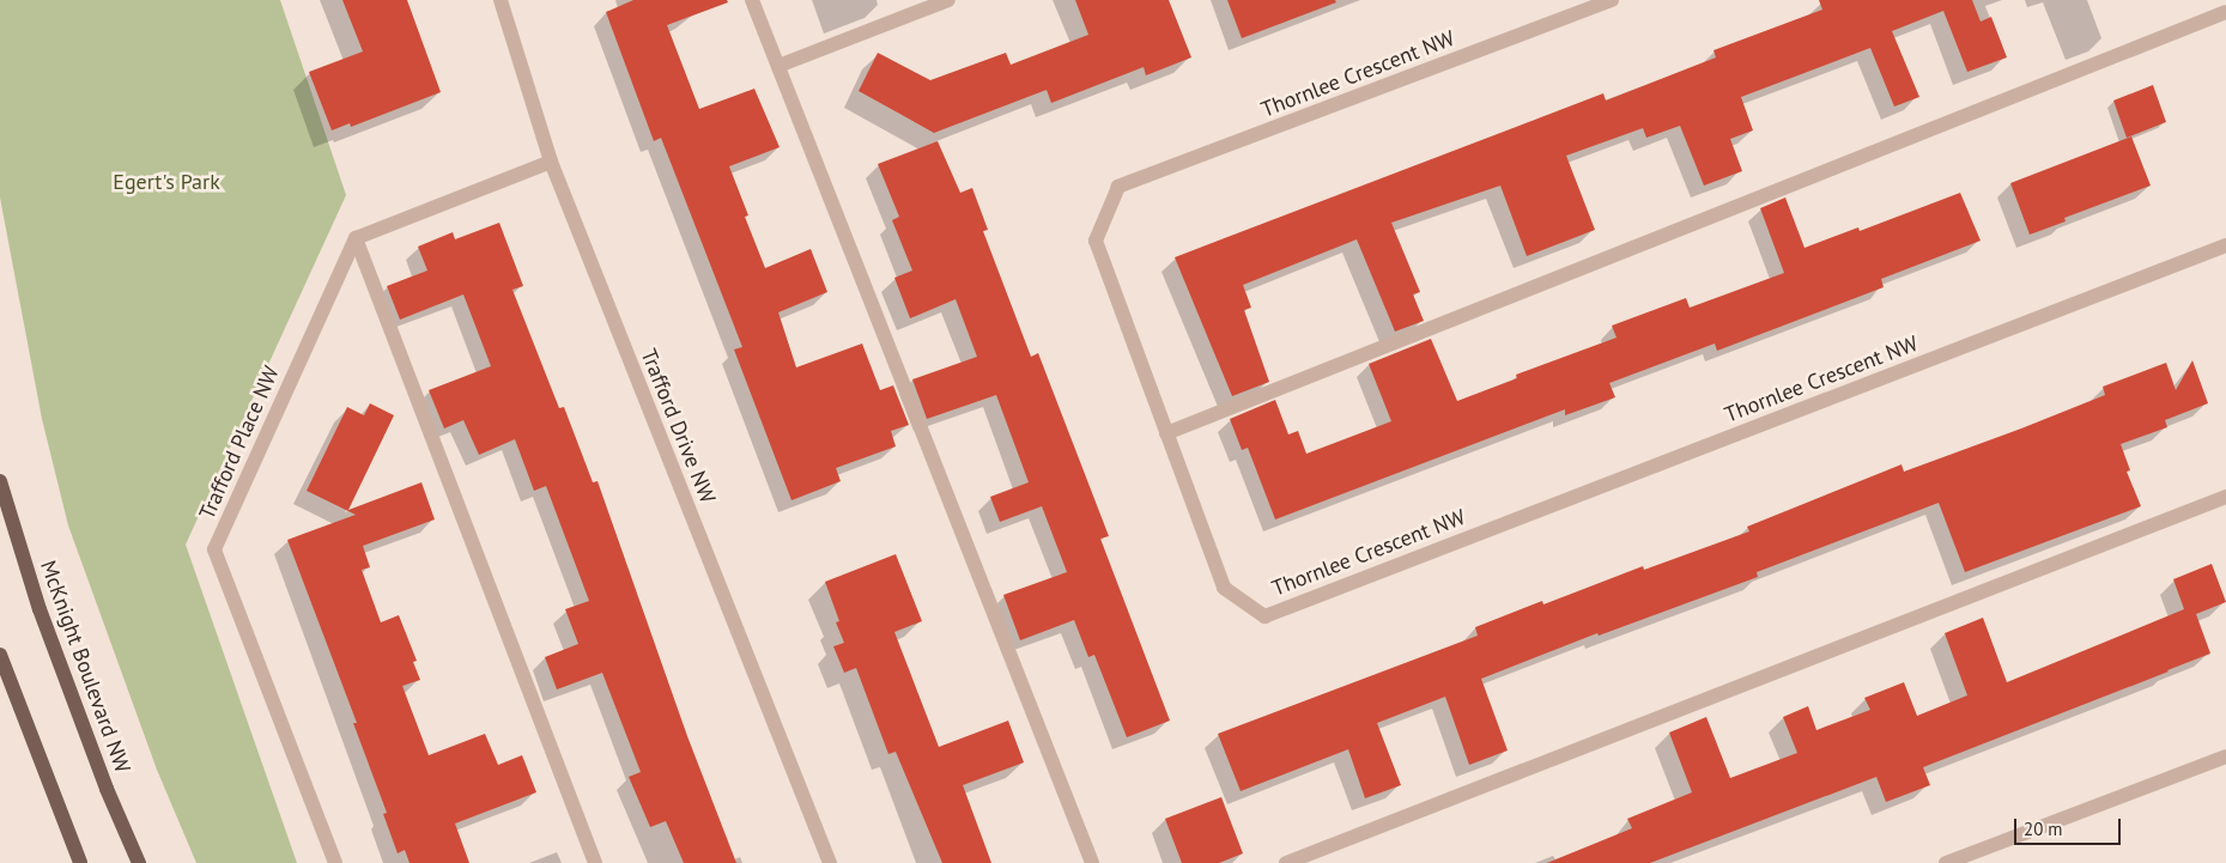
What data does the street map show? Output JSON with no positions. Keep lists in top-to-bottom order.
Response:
{
  "streets": {
    "main road": ["McKnight Boulevard NW"],
    "street": ["Thornlee Crescent NW", "Trafford Drive NW", "Trafford Place NW"]
  },
  "parks": ["Egert's Park"],
  "scale_bar": "20 m"
}
